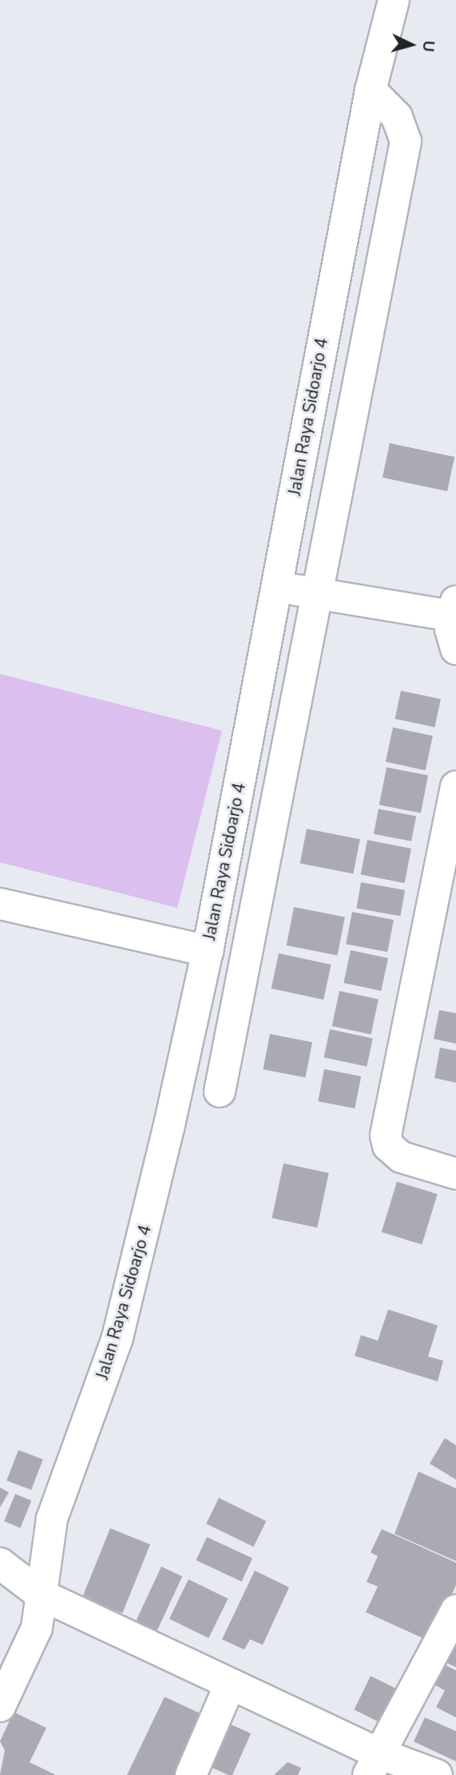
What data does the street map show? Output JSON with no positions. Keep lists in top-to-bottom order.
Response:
{
  "streets": {
    "street": ["Jalan Raya Sidoarjo 4"]
  },
  "north": "right"
}
